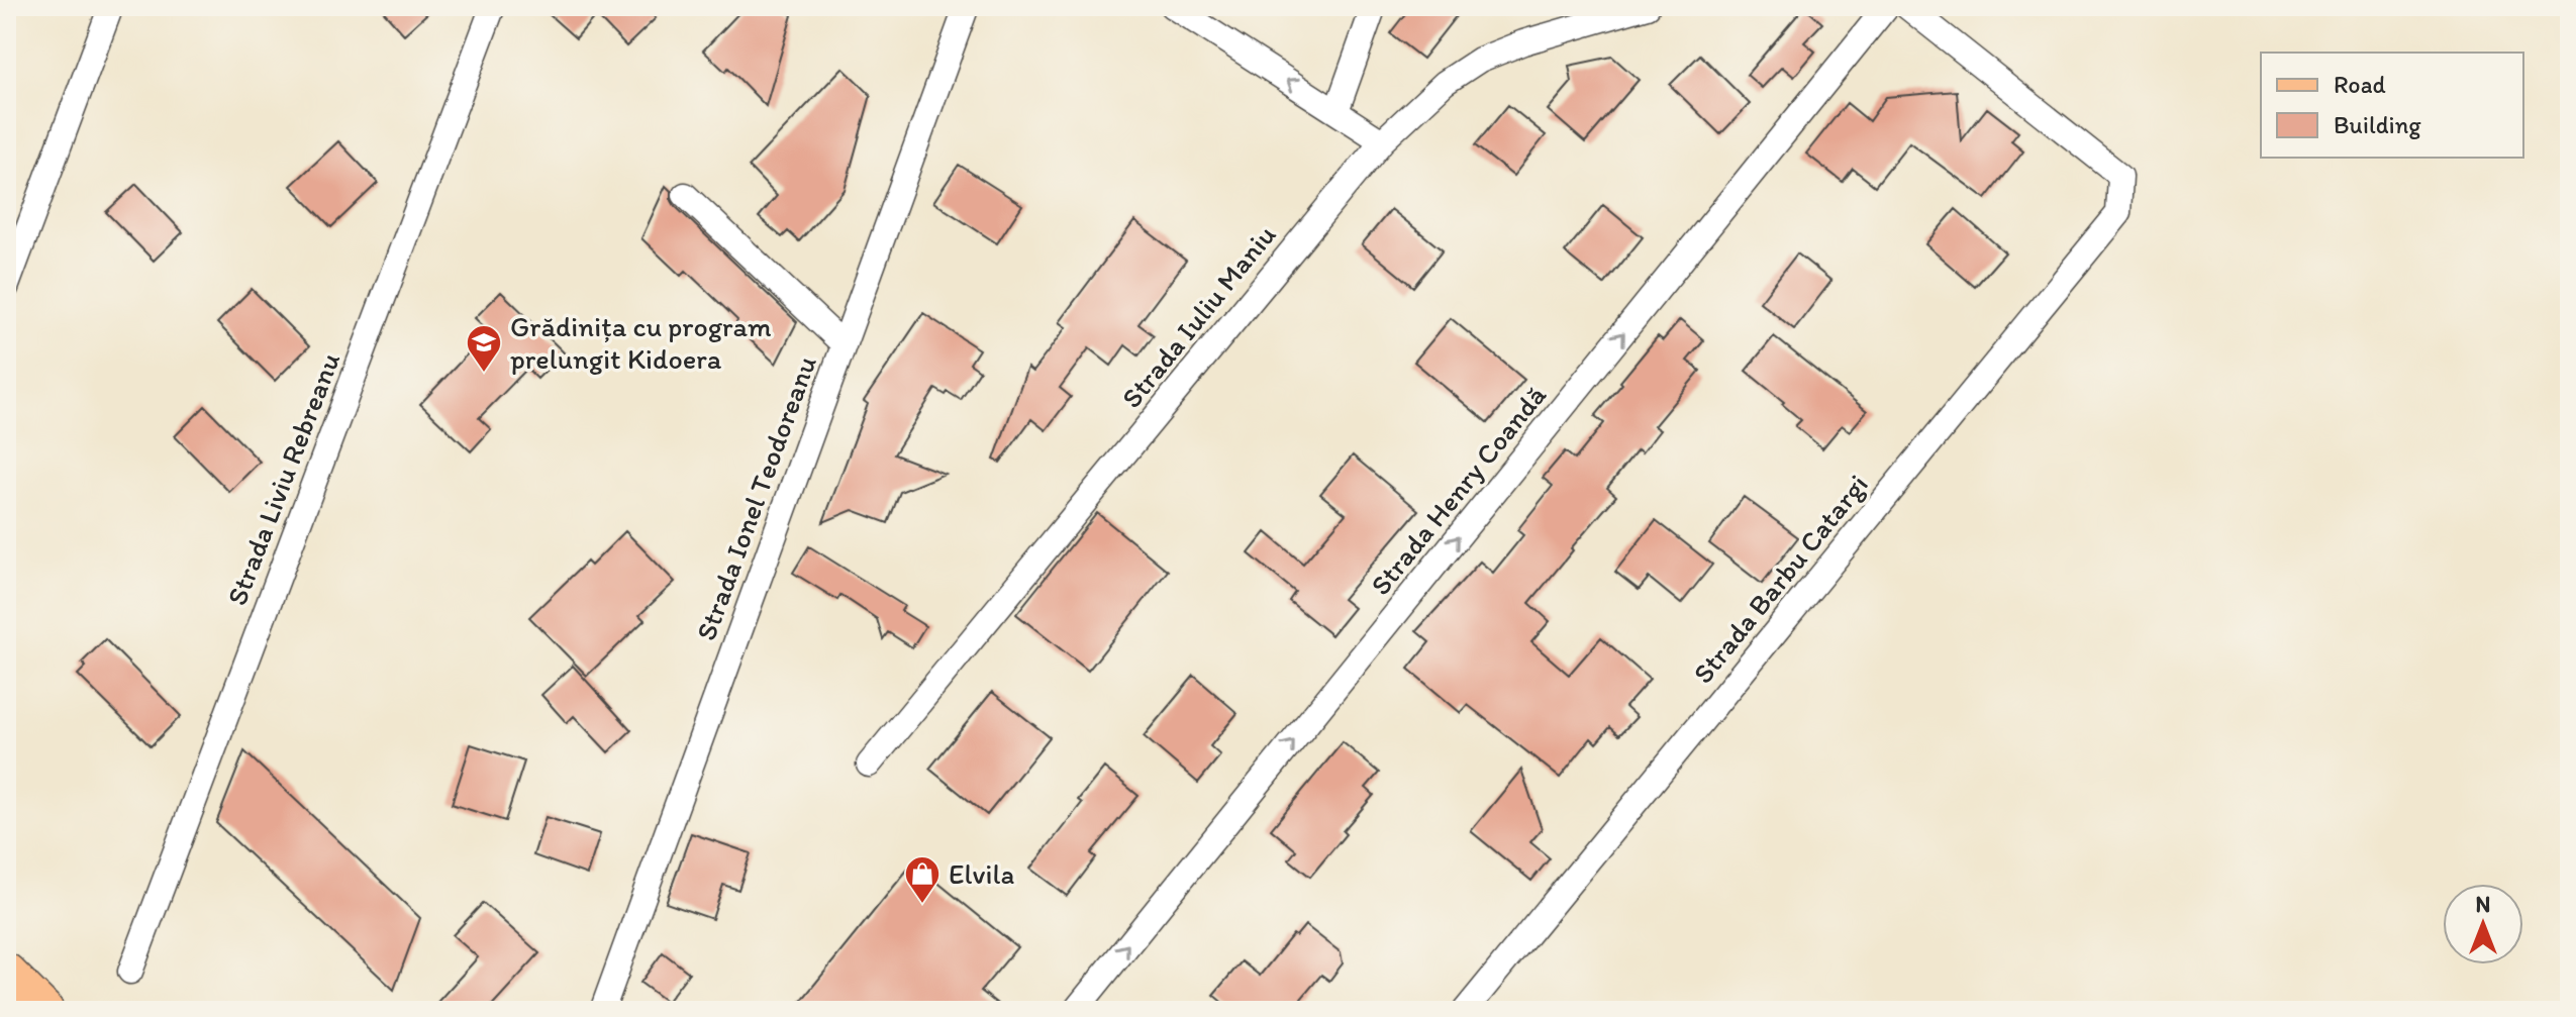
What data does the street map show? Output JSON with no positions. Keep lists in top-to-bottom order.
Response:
{
  "streets": {
    "street": [
      "Strada Iuliu Maniu",
      "Strada Liviu Rebreanu",
      "Strada Henry Coandă",
      "Strada Ionel Teodoreanu",
      "Strada Barbu Catargi"
    ]
  },
  "one_way": ["Strada Henry Coandă"],
  "places": {
    "school or university": ["Grădinița cu program prelungit Kidoera"],
    "shop": ["Elvila"]
  },
  "legend": ["Road", "Building"],
  "north": "top"
}
